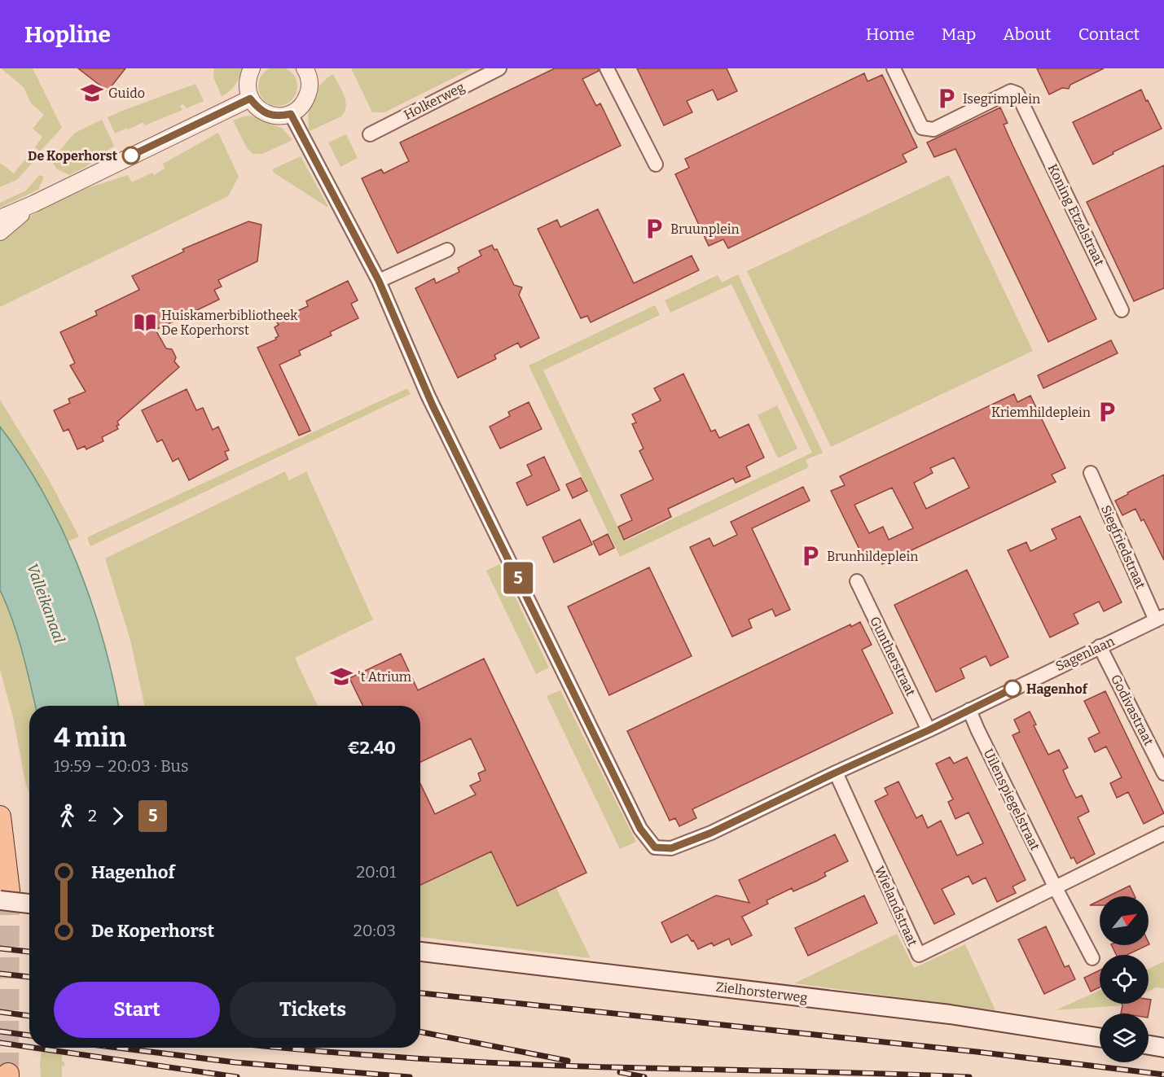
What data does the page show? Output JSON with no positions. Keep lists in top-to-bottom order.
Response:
{
  "streets": {
    "main road": ["Zielhorsterweg"],
    "street": [
      "Holkerweg",
      "Koning Etzelstraat",
      "Siegfriedstraat",
      "Sagenlaan",
      "Guntherstraat",
      "Godivastraat",
      "Uilenspiegelstraat",
      "Wielandstraat"
    ]
  },
  "crossings": [
    ["Siegfriedstraat", "Sagenlaan"],
    ["Sagenlaan", "Guntherstraat"],
    ["Sagenlaan", "Godivastraat"],
    ["Sagenlaan", "Uilenspiegelstraat"],
    ["Sagenlaan", "Wielandstraat"],
    ["Uilenspiegelstraat", "Wielandstraat"]
  ],
  "water": ["Valleikanaal"],
  "places": {
    "school or university": ["Guido", "'t Atrium"],
    "parking": [
      "Isegrimplein",
      "Bruunplein",
      "Kriemhildeplein",
      "Brunhildeplein"
    ],
    "other": ["De Koperhorst", "Hagenhof"],
    "library": ["Huiskamerbibliotheek De Koperhorst"]
  },
  "lines": ["bus line 5"],
  "north": "top right",
  "page": {
    "header": "Hopline",
    "nav": [
      "Home",
      "Map",
      "About",
      "Contact"
    ],
    "on_map": "5",
    "heading": ["4 min", "19:59 – 20:03 · Bus", "€2.40"],
    "legs": ["2", "5"],
    "list": [
      {
        "name": "Hagenhof",
        "value": "20:01"
      },
      {
        "name": "De Koperhorst",
        "value": "20:03"
      }
    ],
    "buttons": ["Start", "Tickets"]
  }
}
